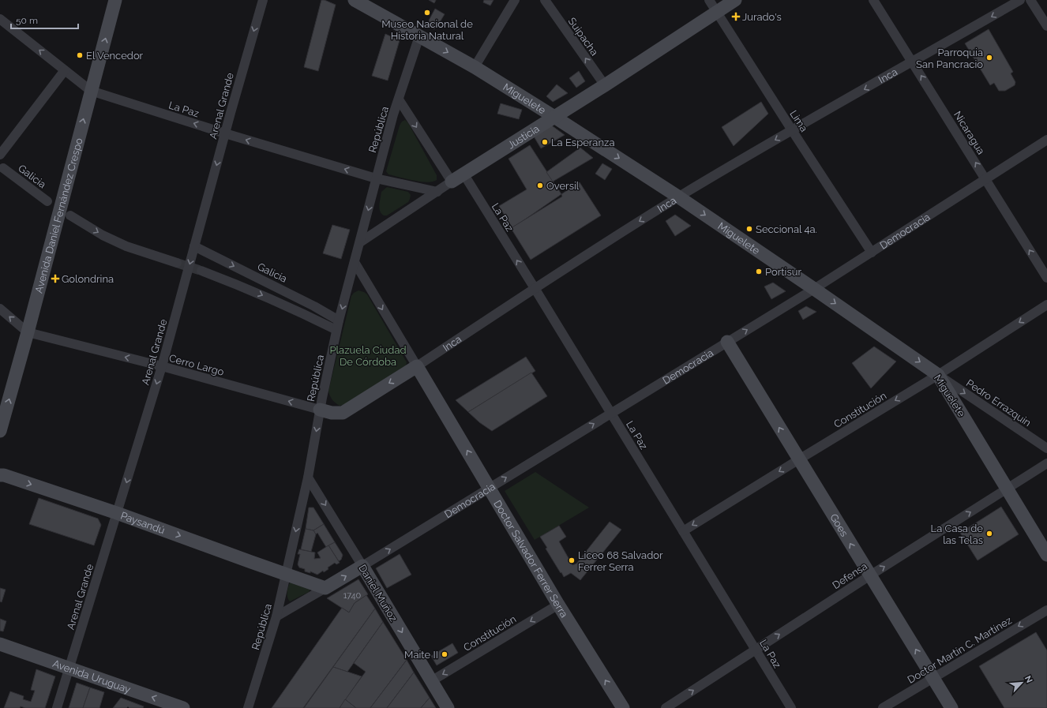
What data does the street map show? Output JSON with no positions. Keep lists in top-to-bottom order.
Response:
{
  "streets": {
    "street": [
      "Suipacha",
      "Inca",
      "Miguelete",
      "Arenal Grande",
      "La Paz",
      "Lima",
      "República",
      "Nicaragua",
      "Justicia",
      "Galicia",
      "Avenida Daniel Fernández Crespo",
      "Democracia",
      "Cerro Largo",
      "Pedro Errazquin",
      "Constitución",
      "Paysandú",
      "Goes",
      "Doctor Salvador Ferrer Serra",
      "Defensa",
      "Daniel Muñoz",
      "Doctor Martín C. Martínez",
      "Avenida Uruguay"
    ]
  },
  "crossings": [
    ["Suipacha", "Justicia"],
    ["Inca", "Miguelete"],
    ["Inca", "La Paz"],
    ["Inca", "Lima"],
    ["Inca", "República"],
    ["Inca", "Nicaragua"],
    ["Inca", "Cerro Largo"],
    ["Inca", "Doctor Salvador Ferrer Serra"],
    ["Miguelete", "República"],
    ["Miguelete", "Justicia"],
    ["Miguelete", "Democracia"],
    ["Miguelete", "Pedro Errazquin"],
    ["Miguelete", "Constitución"],
    ["Miguelete", "Defensa"],
    ["Arenal Grande", "La Paz"],
    ["Arenal Grande", "Galicia"],
    ["Arenal Grande", "Cerro Largo"],
    ["Arenal Grande", "Paysandú"],
    ["Arenal Grande", "Avenida Uruguay"],
    ["La Paz", "República"],
    ["La Paz", "Justicia"],
    ["La Paz", "Avenida Daniel Fernández Crespo"],
    ["La Paz", "Democracia"],
    ["La Paz", "Constitución"],
    ["La Paz", "Defensa"],
    ["Lima", "Justicia"],
    ["Lima", "Democracia"],
    ["República", "Justicia"],
    ["República", "Galicia"],
    ["República", "Democracia"],
    ["República", "Cerro Largo"],
    ["República", "Paysandú"],
    ["República", "Doctor Salvador Ferrer Serra"],
    ["República", "Daniel Muñoz"],
    ["Nicaragua", "Democracia"],
    ["Avenida Daniel Fernández Crespo", "Cerro Largo"],
    ["Democracia", "Goes"],
    ["Democracia", "Doctor Salvador Ferrer Serra"],
    ["Democracia", "Daniel Muñoz"],
    ["Pedro Errazquin", "Constitución"],
    ["Constitución", "Goes"],
    ["Constitución", "Doctor Salvador Ferrer Serra"],
    ["Constitución", "Daniel Muñoz"],
    ["Goes", "Defensa"],
    ["Goes", "Doctor Martín C. Martínez"]
  ],
  "one_way": [
    "Suipacha",
    "Inca",
    "Miguelete",
    "Arenal Grande",
    "La Paz",
    "República",
    "Nicaragua",
    "Avenida Daniel Fernández Crespo",
    "Democracia",
    "Cerro Largo",
    "Pedro Errazquin",
    "Constitución",
    "Paysandú",
    "Goes",
    "Defensa",
    "Daniel Muñoz",
    "Doctor Martín C. Martínez",
    "Avenida Uruguay"
  ],
  "parks": ["Plazuela Ciudad De Córdoba"],
  "places": {
    "other": [
      "Museo Nacional de Historia Natural",
      "El Vencedor",
      "Parroquia San Pancracio",
      "La Esperanza",
      "Oversil",
      "Seccional 4a.",
      "Portisur",
      "La Casa de las Telas",
      "Liceo 68 Salvador Ferrer Serra",
      "Maite II"
    ],
    "health": ["Jurado's", "Golondrina"]
  },
  "house_numbers": ["1740"],
  "scale_bar": "50 m",
  "north": "top right"
}
